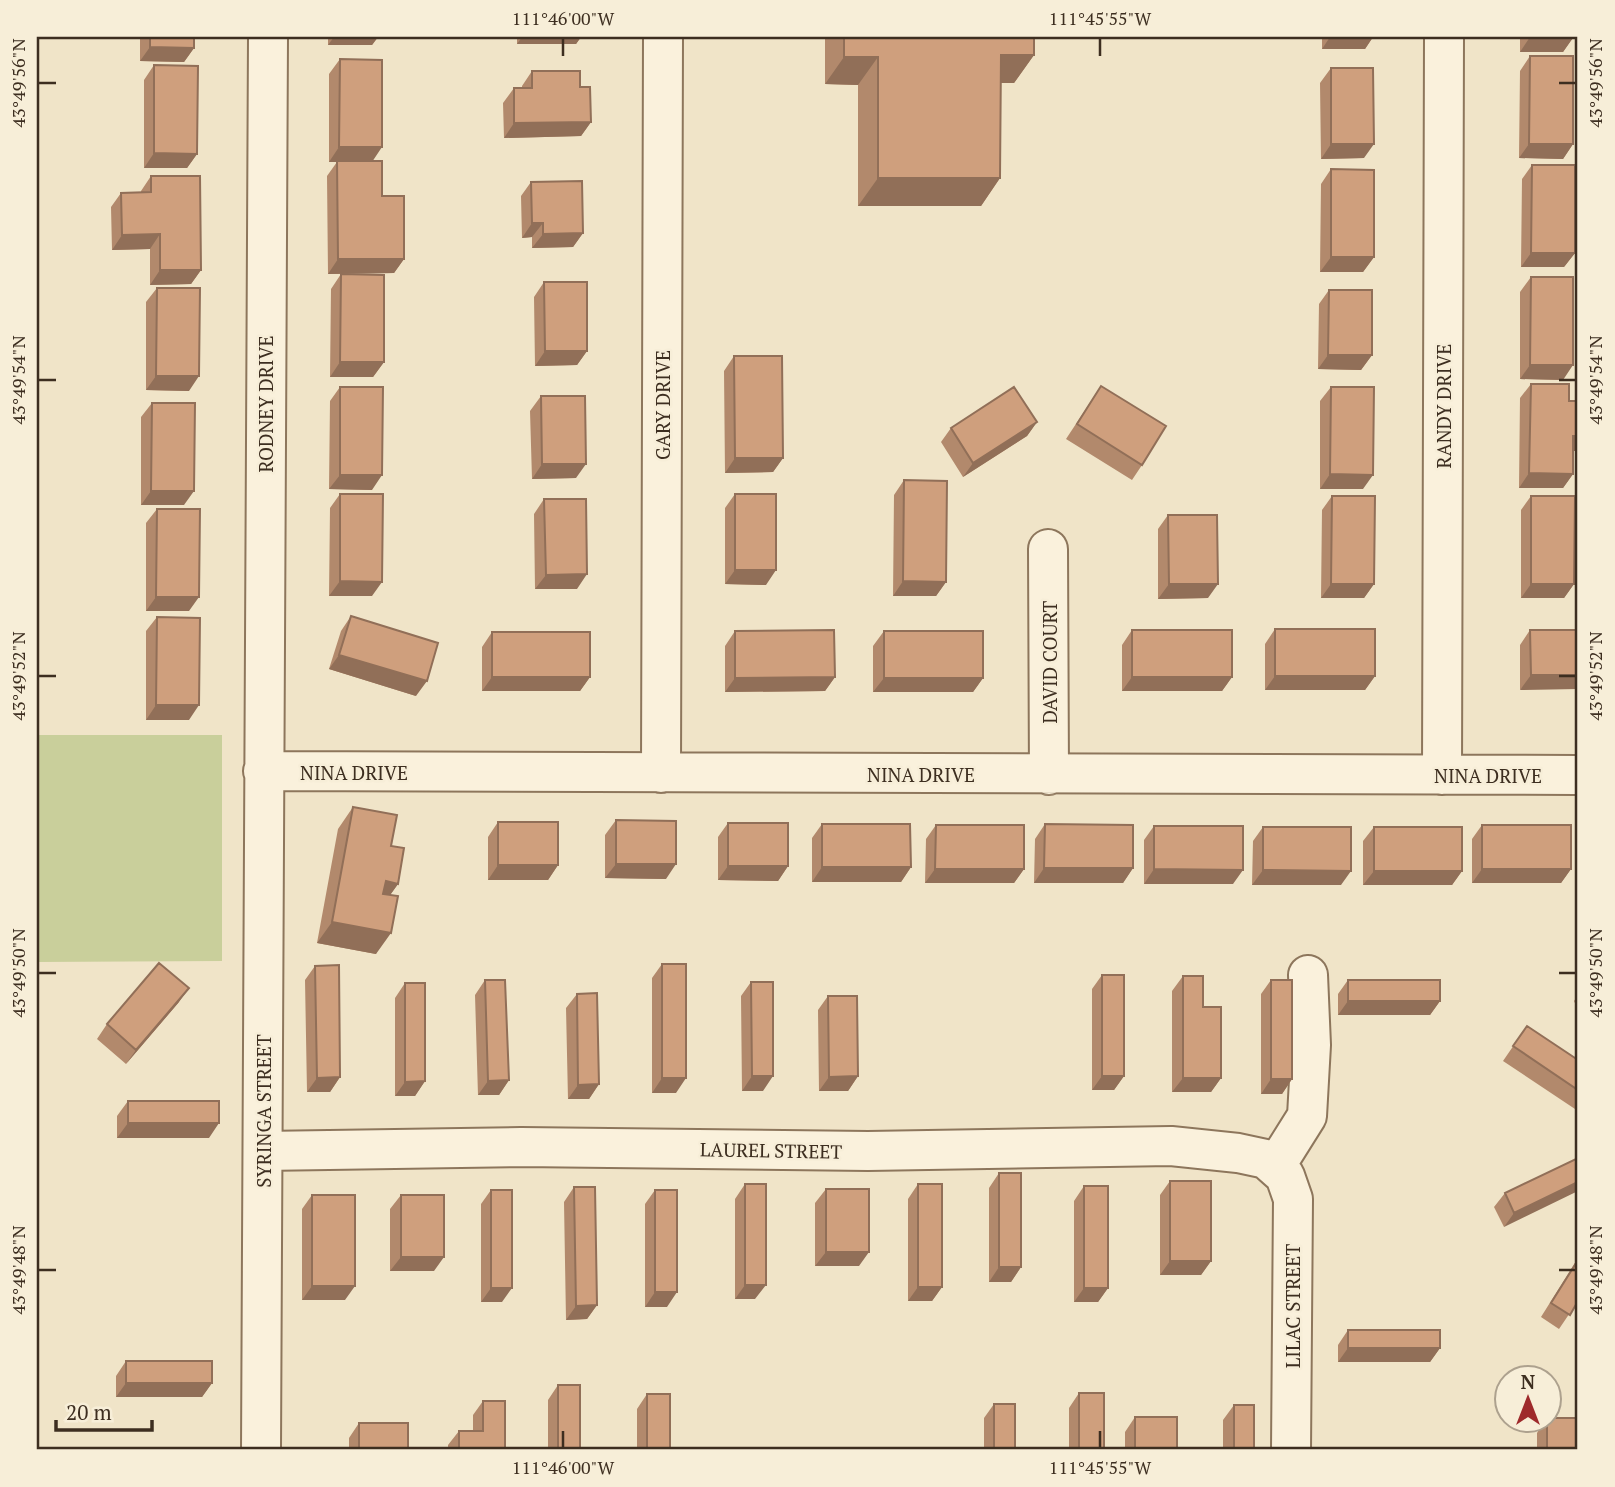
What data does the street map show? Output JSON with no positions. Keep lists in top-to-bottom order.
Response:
{
  "streets": {
    "street": [
      "RODNEY DRIVE",
      "GARY DRIVE",
      "RANDY DRIVE",
      "DAVID COURT",
      "NINA DRIVE",
      "SYRINGA STREET",
      "LAUREL STREET",
      "LILAC STREET"
    ]
  },
  "crossings": [
    ["RODNEY DRIVE", "NINA DRIVE"],
    ["RODNEY DRIVE", "SYRINGA STREET"],
    ["GARY DRIVE", "NINA DRIVE"],
    ["RANDY DRIVE", "NINA DRIVE"],
    ["DAVID COURT", "NINA DRIVE"],
    ["NINA DRIVE", "SYRINGA STREET"],
    ["SYRINGA STREET", "LAUREL STREET"],
    ["LAUREL STREET", "LILAC STREET"]
  ],
  "scale_bar": "20 m",
  "north": "top",
  "coordinates": [
    "111°46'00\"W",
    "111°45'55\"W",
    "43°49'56\"N",
    "43°49'54\"N",
    "43°49'52\"N",
    "43°49'50\"N",
    "43°49'48\"N"
  ]
}
